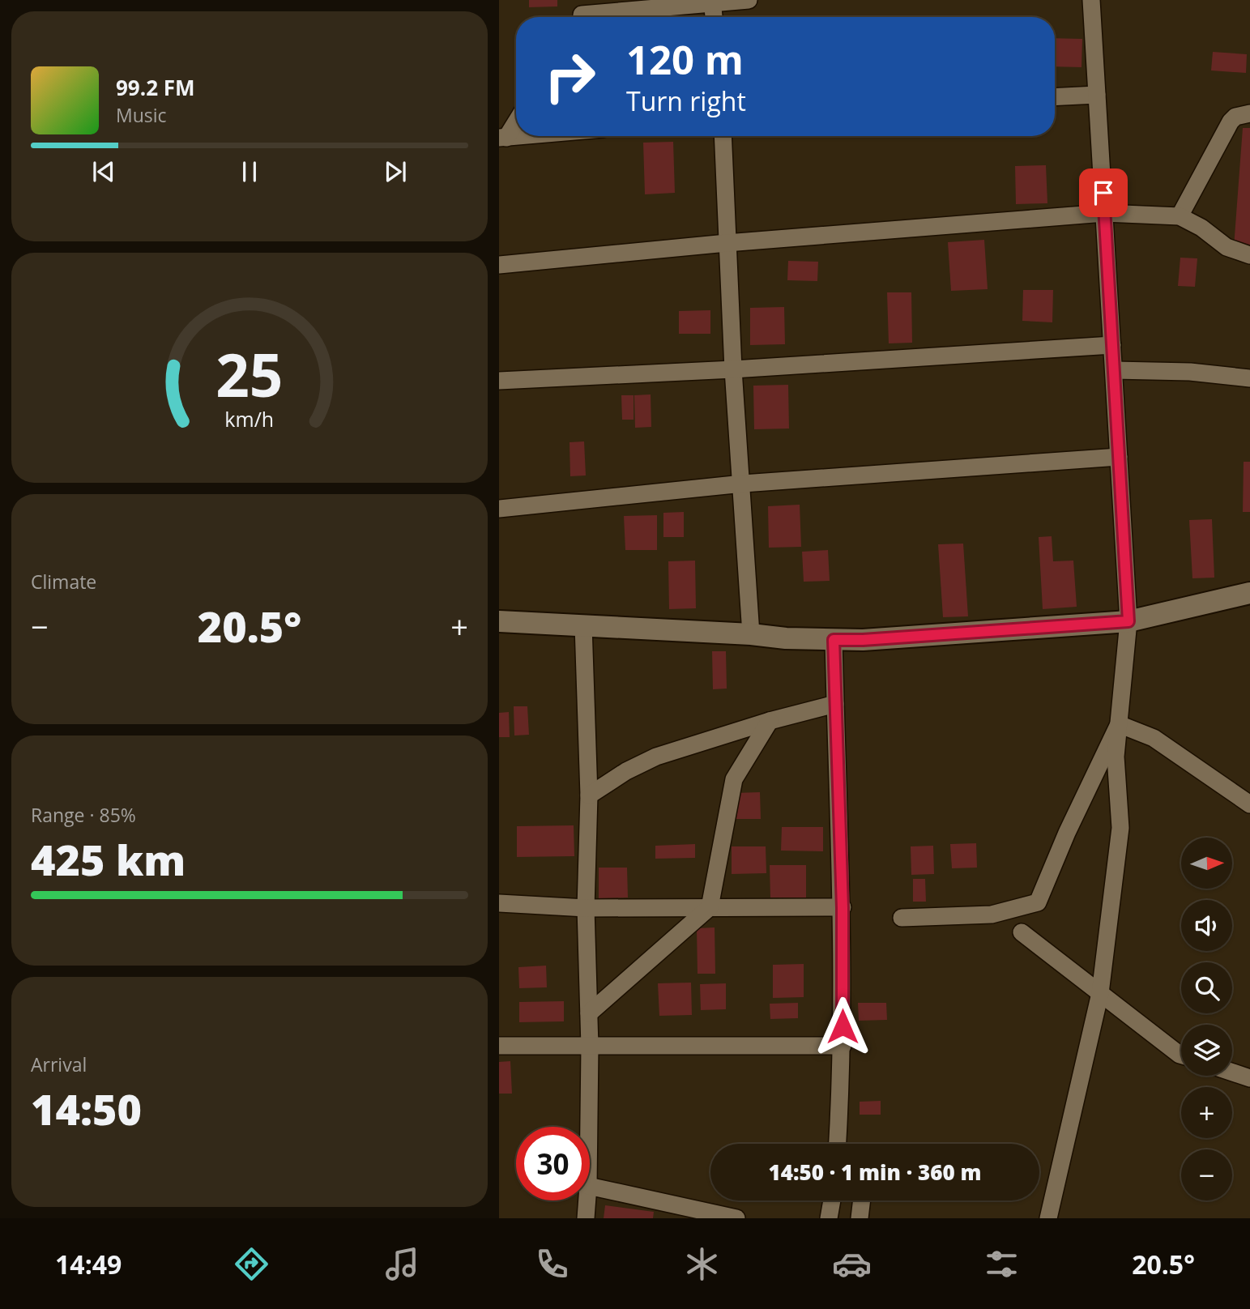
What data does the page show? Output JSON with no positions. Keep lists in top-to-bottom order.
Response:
{
  "north": "right",
  "page": {
    "turn": ["120 m", "Turn right"],
    "song": ["99.2 FM", "Music"],
    "tile": [
      "Climate",
      ["Range · 85%", "425 km"],
      ["Arrival", "14:50"]
    ],
    "heat": ["−", "20.5°", "+"],
    "map_buttons": ["+", "−"],
    "limit": "30",
    "trip": "14:50 · 1 min · 360 m",
    "tabs": ["14:49", "20.5°"],
    "gauge": ["25", "km/h"]
  }
}
